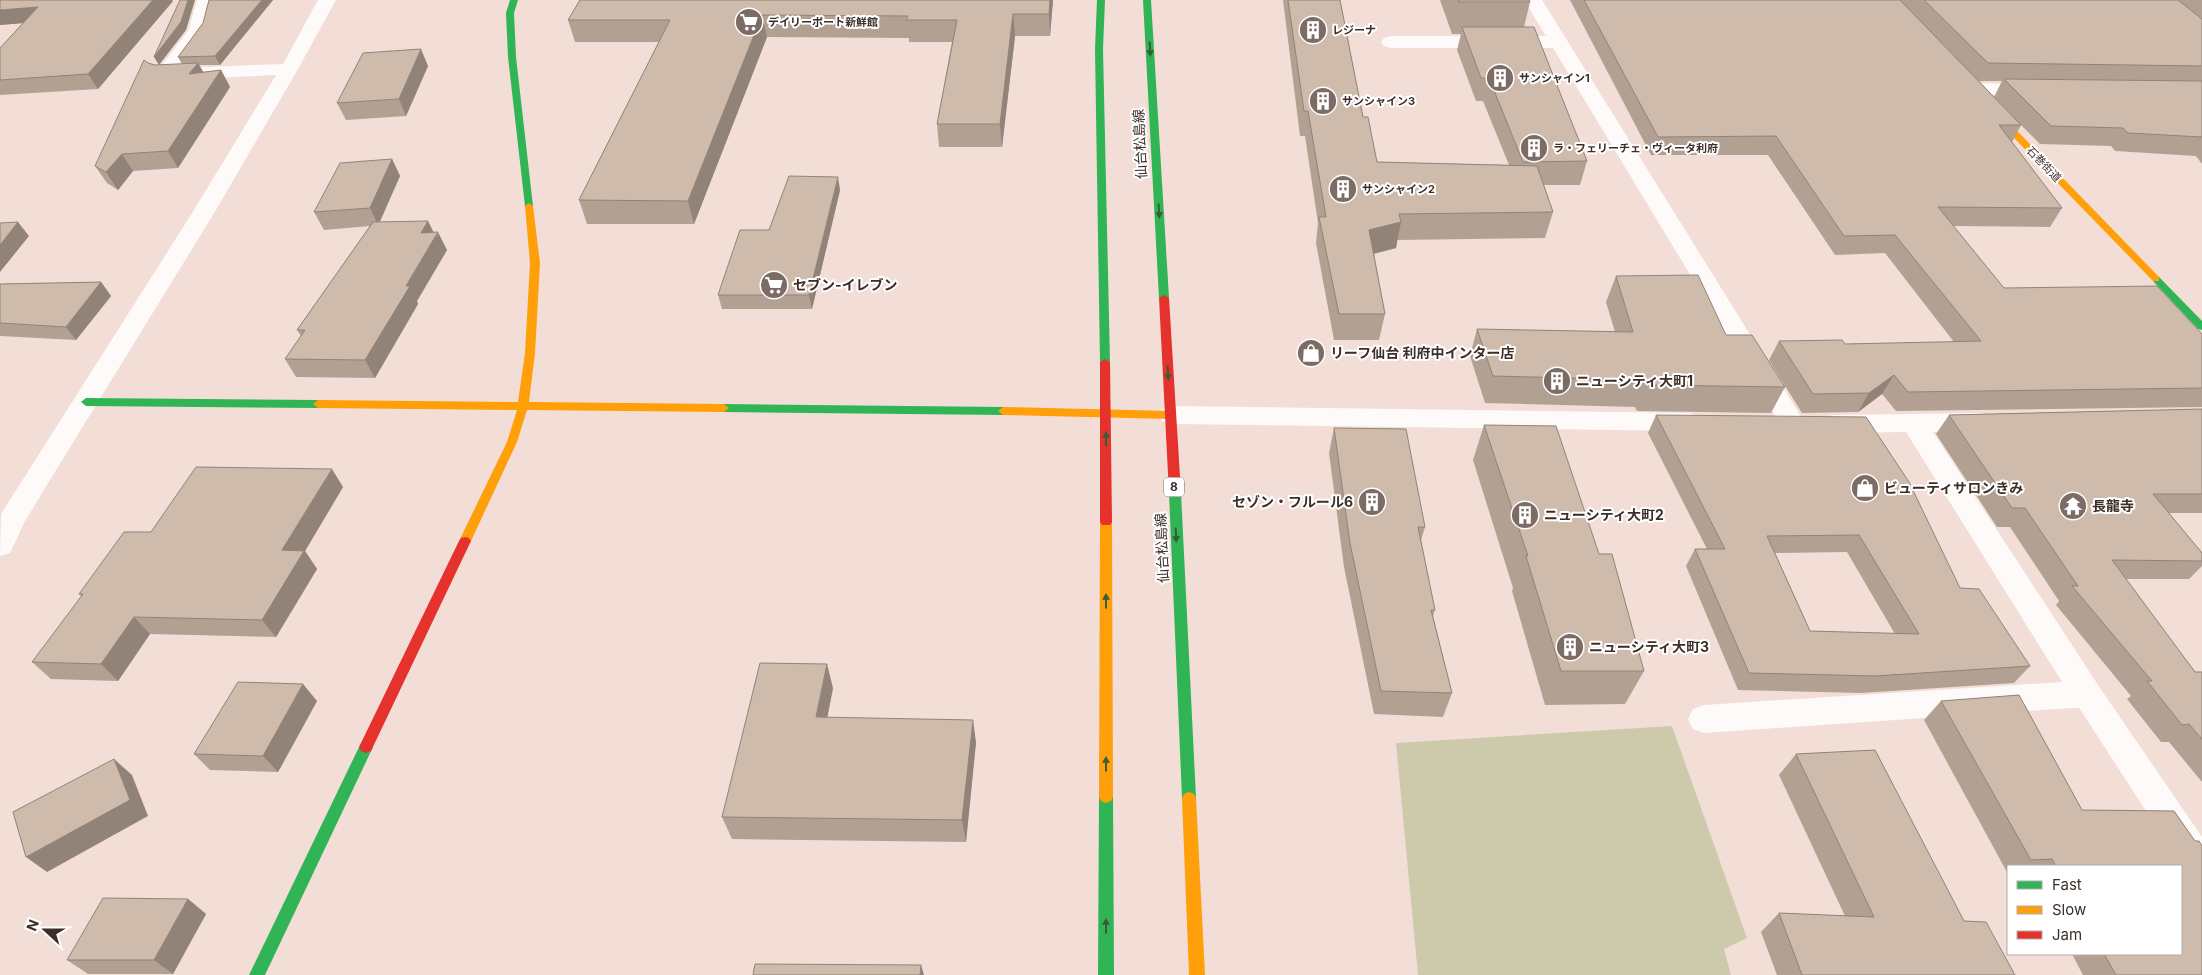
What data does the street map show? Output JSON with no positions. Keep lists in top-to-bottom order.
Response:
{
  "streets": {
    "street": ["仙台松島線", "石巻街道", "8"]
  },
  "places": {
    "supermarket": ["デイリーポート新鮮館", "セブン-イレブン"],
    "building": [
      "レジーナ",
      "サンシャイン1",
      "サンシャイン3",
      "ラ・フェリーチェ・ヴィータ利府",
      "サンシャイン2",
      "ニューシティ大町1",
      "セゾン・フルール6",
      "ニューシティ大町2",
      "ニューシティ大町3"
    ],
    "shop": ["リーフ仙台 利府中インター店", "ビューティサロンきみ"],
    "temple": ["長龍寺"]
  },
  "legend": ["Fast", "Slow", "Jam"],
  "north": "left"
}
